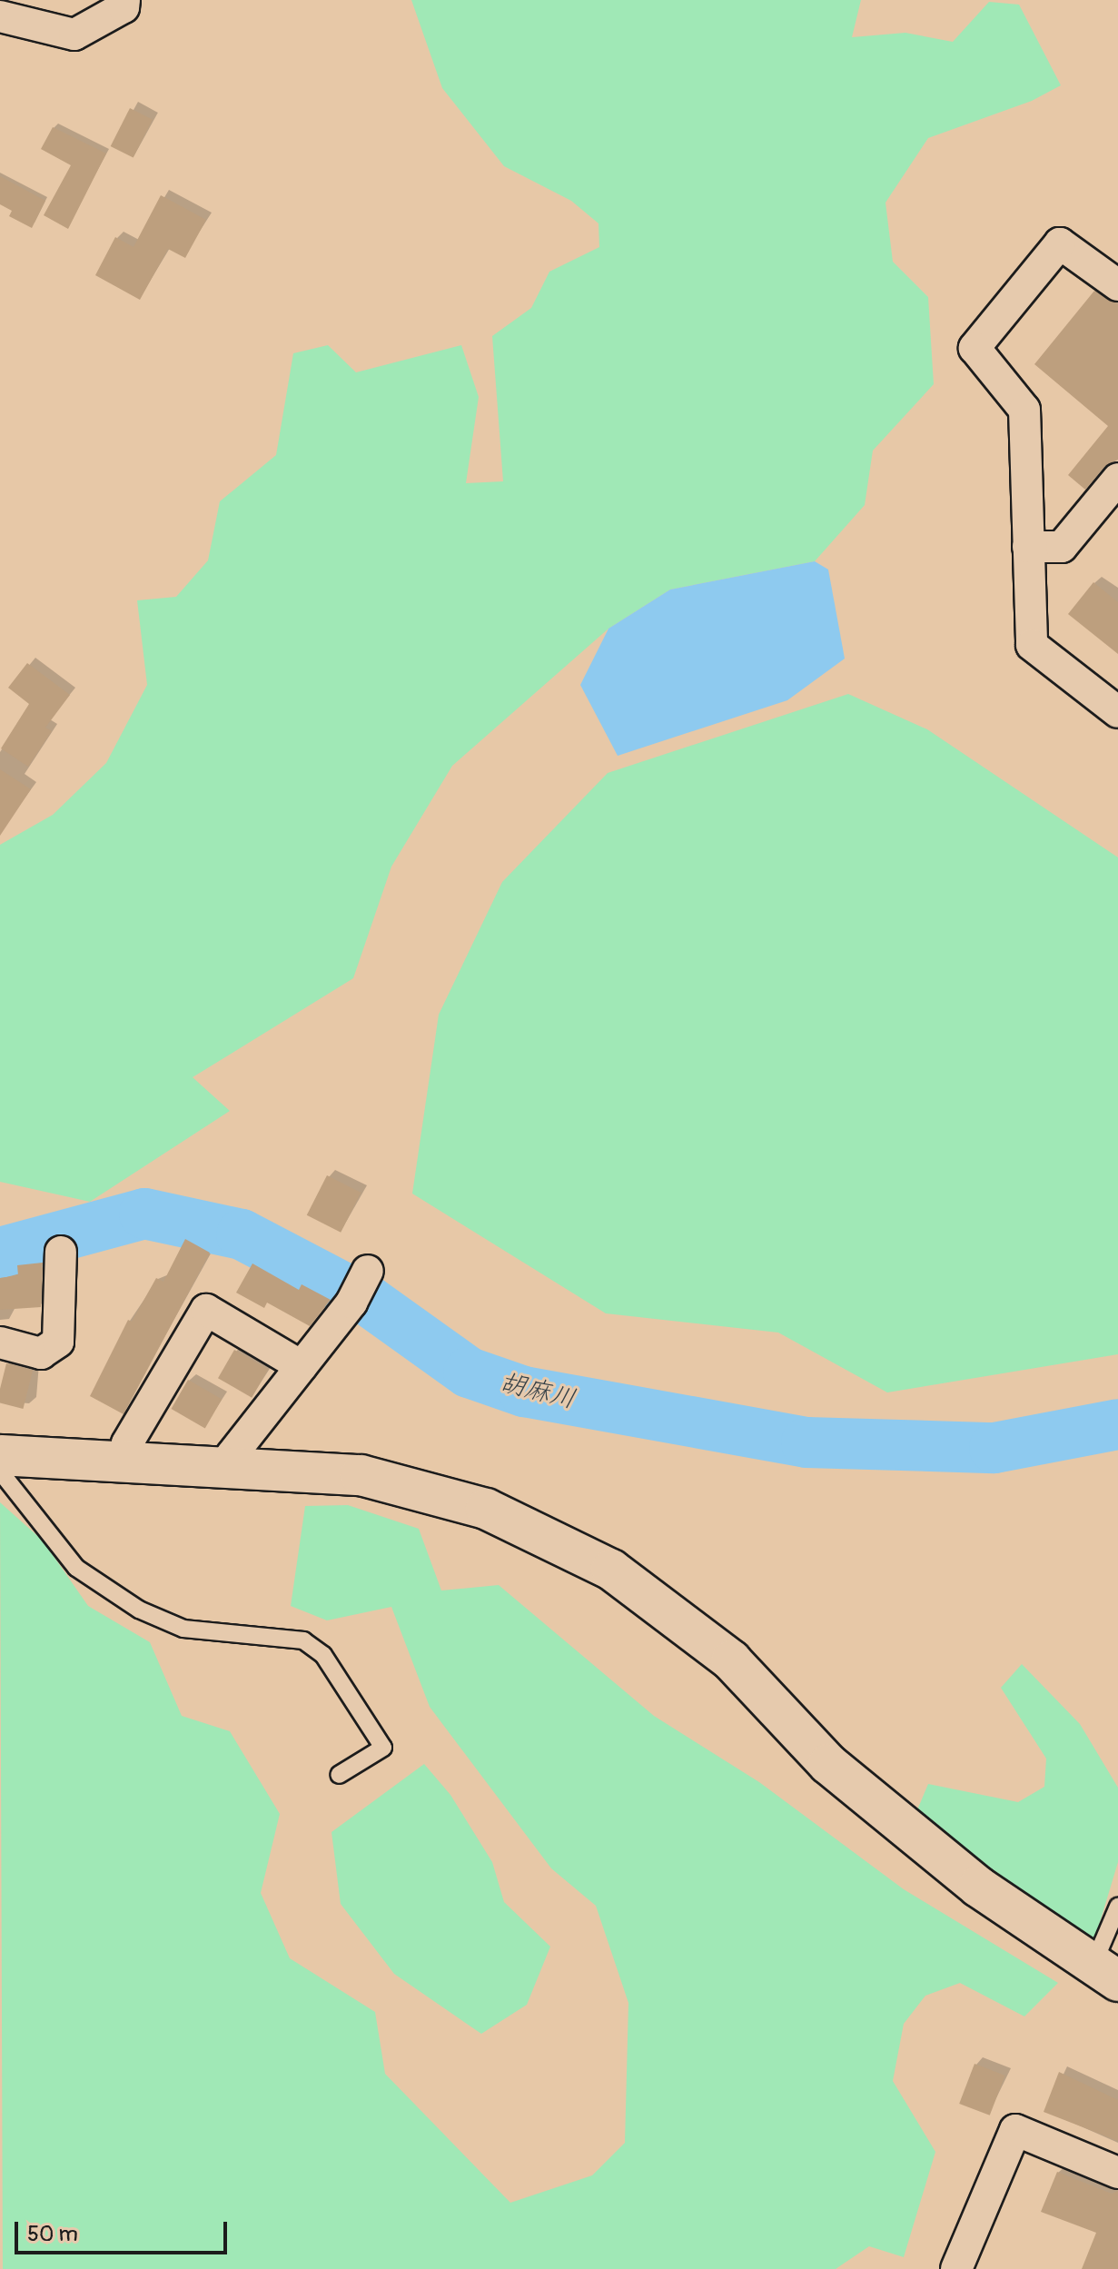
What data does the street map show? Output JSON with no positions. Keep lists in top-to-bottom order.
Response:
{
  "water": ["胡麻川"],
  "scale_bar": "50 m"
}
